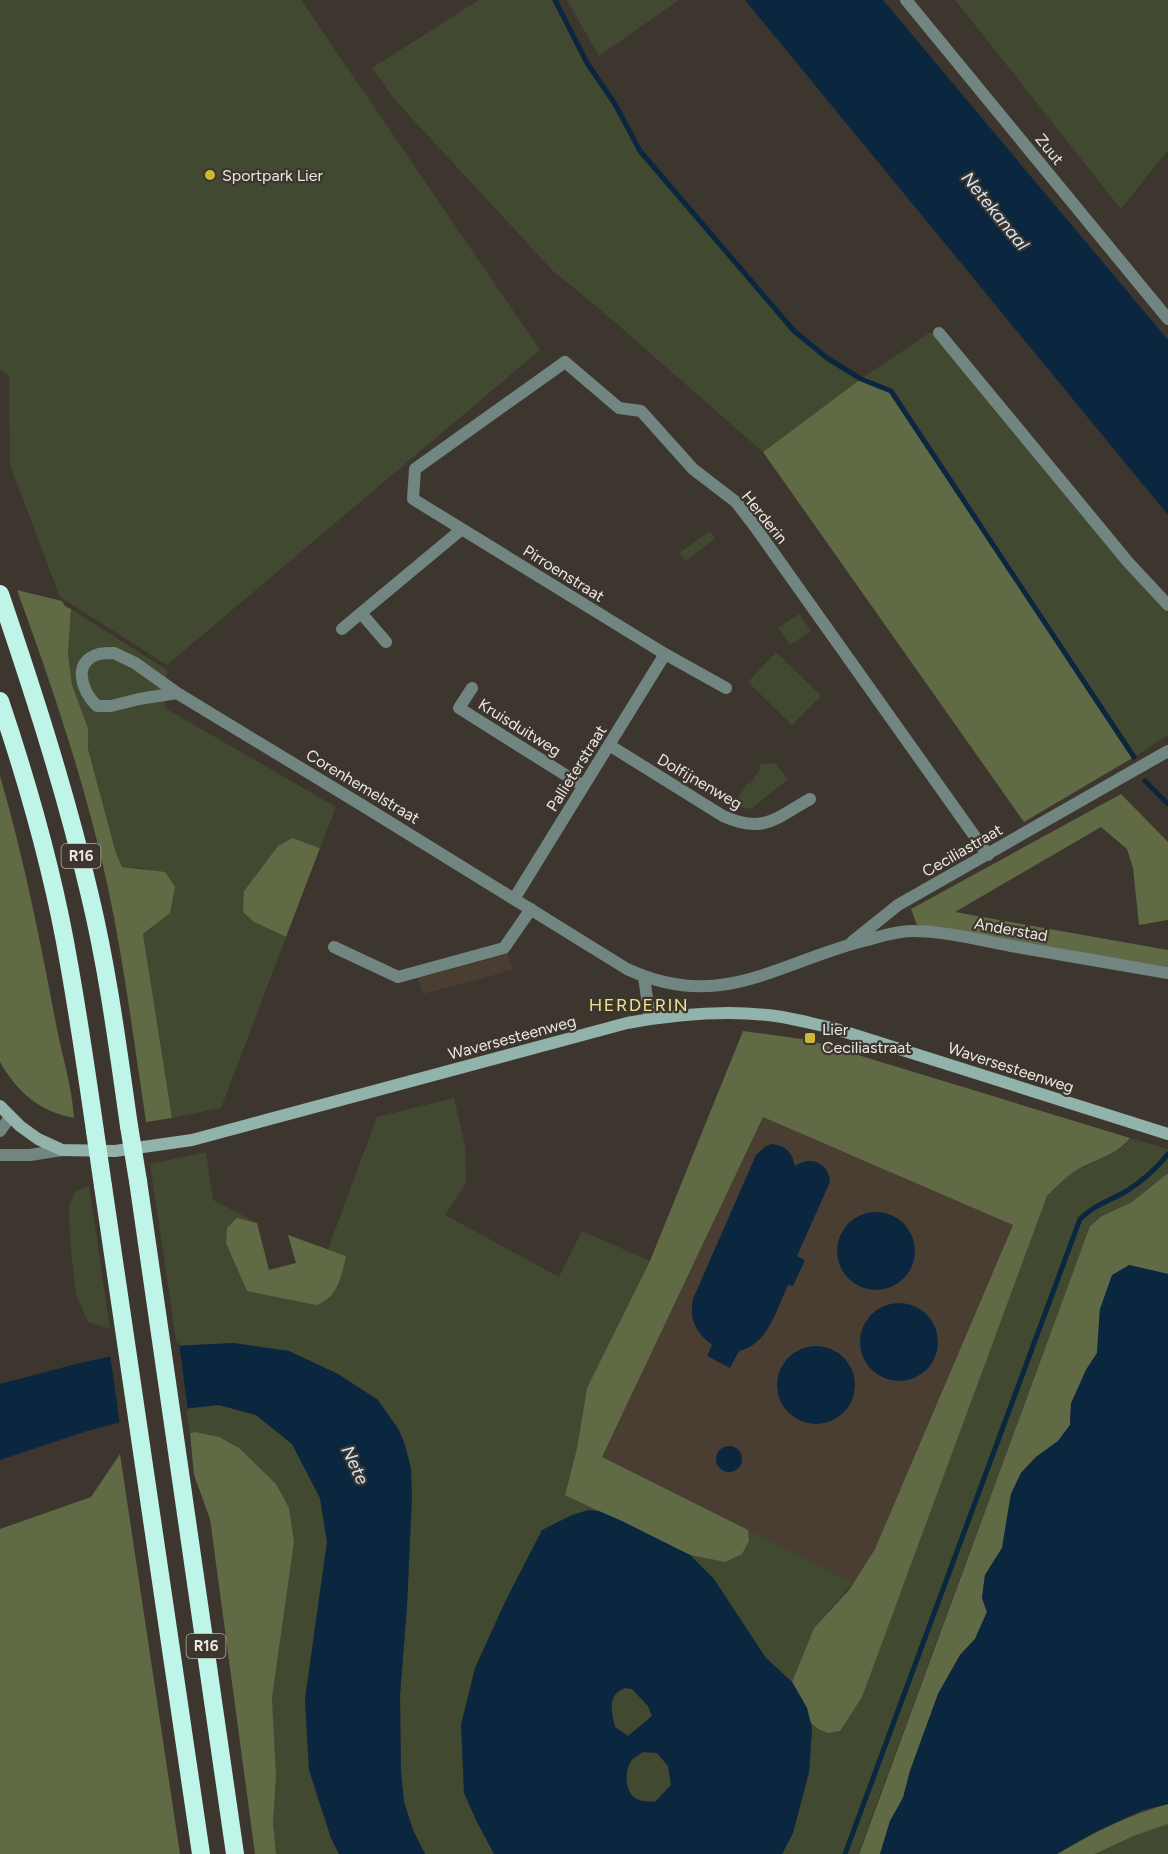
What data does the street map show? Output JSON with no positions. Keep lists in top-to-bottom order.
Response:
{
  "streets": {
    "highway": ["R16"],
    "main road": ["Waversesteenweg"],
    "street": [
      "Zuut",
      "Herderin",
      "Pirroenstraat",
      "Kruisduitweg",
      "Pallieterstraat",
      "Dolfijnenweg",
      "Corenhemelstraat",
      "Ceciliastraat",
      "Anderstad"
    ]
  },
  "crossings": [
    ["Herderin", "Pirroenstraat"],
    ["Herderin", "Ceciliastraat"],
    ["Pirroenstraat", "Pallieterstraat"],
    ["Kruisduitweg", "Pallieterstraat"],
    ["Pallieterstraat", "Dolfijnenweg"],
    ["Pallieterstraat", "Corenhemelstraat"],
    ["Corenhemelstraat", "Ceciliastraat"],
    ["Ceciliastraat", "Anderstad"]
  ],
  "districts": ["HERDERIN"],
  "water": ["Netekanaal", "Nete"],
  "places": {
    "other": ["Sportpark Lier"],
    "transit": ["Lier Ceciliastraat"]
  }
}
